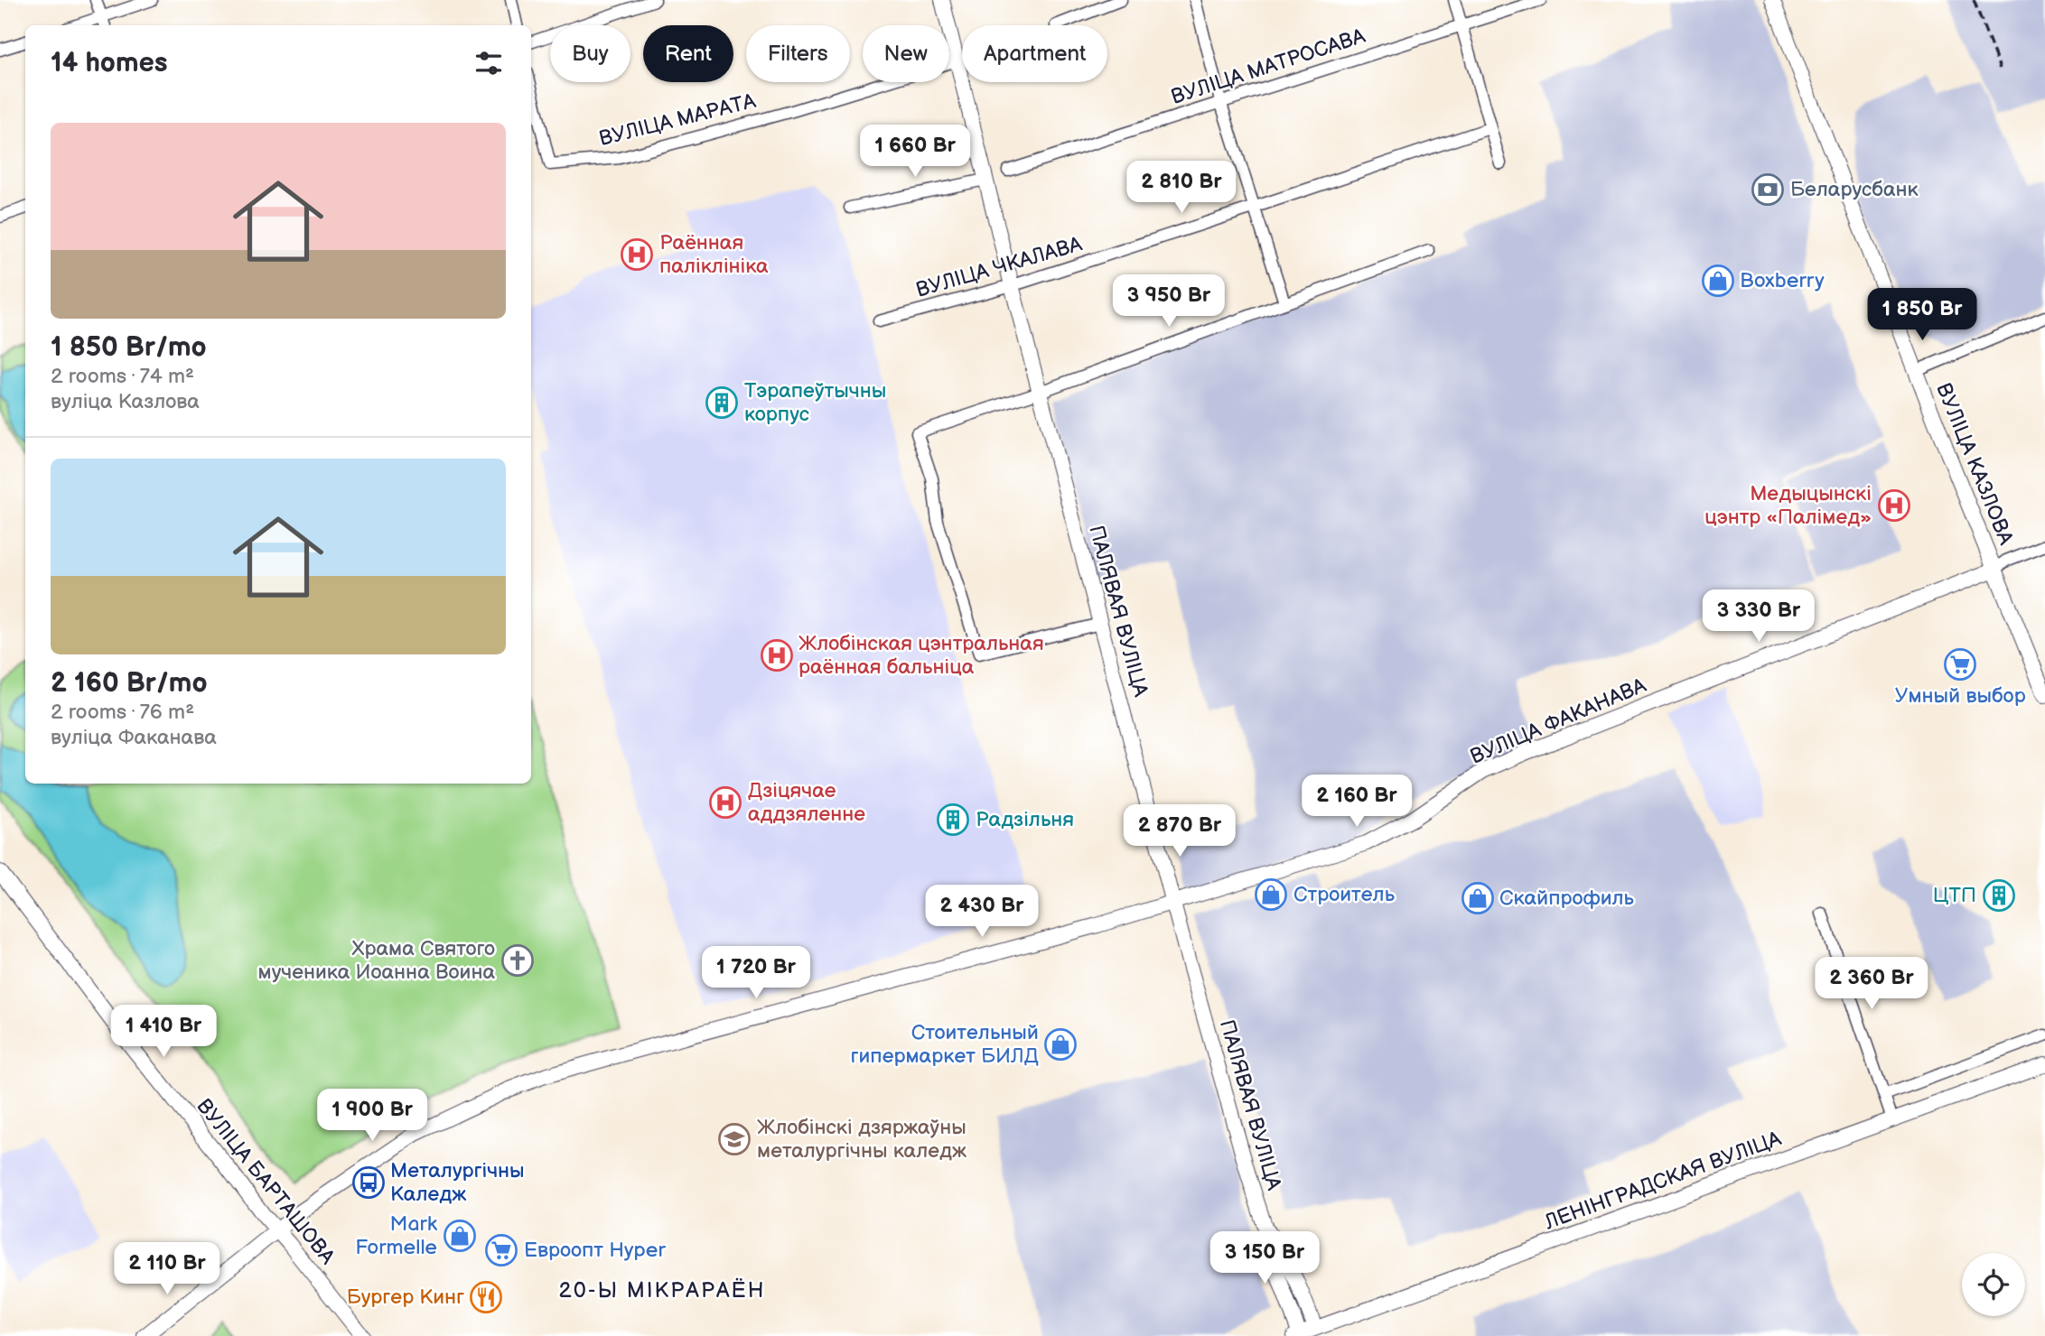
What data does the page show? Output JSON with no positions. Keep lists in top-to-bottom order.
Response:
{
  "streets": {
    "main road": [
      "ВУЛІЦА КАЗЛОВА",
      "ПАЛЯВАЯ ВУЛІЦА",
      "ВУЛІЦА ФАКАНАВА",
      "ЛЕНІНГРАДСКАЯ ВУЛІЦА",
      "ВУЛІЦА БАРТАШОВА"
    ],
    "street": ["ВУЛІЦА МАТРОСАВА", "ВУЛІЦА МАРАТА", "ВУЛІЦА ЧКАЛАВА"]
  },
  "crossings": [
    ["ВУЛІЦА МАРАТА", "ПАЛЯВАЯ ВУЛІЦА"],
    ["ВУЛІЦА ЧКАЛАВА", "ПАЛЯВАЯ ВУЛІЦА"],
    ["ВУЛІЦА КАЗЛОВА", "ВУЛІЦА ФАКАНАВА"],
    ["ПАЛЯВАЯ ВУЛІЦА", "ВУЛІЦА ФАКАНАВА"],
    ["ПАЛЯВАЯ ВУЛІЦА", "ЛЕНІНГРАДСКАЯ ВУЛІЦА"],
    ["ВУЛІЦА ФАКАНАВА", "ВУЛІЦА БАРТАШОВА"]
  ],
  "districts": ["20-Ы МІКРАРАЁН"],
  "places": {
    "bank": ["Беларусбанк"],
    "hospital": [
      "Раённая паліклініка",
      "Медыцынскі цэнтр «Палімед»",
      "Жлобінская цэнтральная раённая бальніца",
      "Дзіцячае аддзяленне"
    ],
    "shop": [
      "Boxberry",
      "Строитель",
      "Скайпрофиль",
      "Стоительный гипермаркет БИЛД",
      "Mark Formelle"
    ],
    "building": ["Тэрапеўтычны корпус", "Радзільня", "ЦТП"],
    "supermarket": ["Умный выбор", "Евроопт Hyper"],
    "church": ["Храма Святого мученика Иоанна Воина"],
    "school or university": ["Жлобінскі дзяржаўны металургічны каледж"],
    "bus stop": ["Металургічны Каледж"],
    "restaurant": ["Бургер Кинг"]
  },
  "page": {
    "chip": [
      "Buy",
      "Rent",
      "Filters",
      "New",
      "Apartment"
    ],
    "heading": "14 homes",
    "list": [
      {
        "name": "1 850 Br/mo",
        "note": "2 rooms · 74 m² · вуліца Казлова"
      },
      {
        "name": "2 160 Br/mo",
        "note": "2 rooms · 76 m² · вуліца Факанава"
      }
    ],
    "price": [
      "1 660 Br",
      "2 810 Br",
      "3 950 Br",
      "1 850 Br",
      "3 330 Br",
      "2 160 Br",
      "2 870 Br",
      "2 430 Br",
      "1 720 Br",
      "2 360 Br",
      "1 410 Br",
      "1 900 Br",
      "3 150 Br",
      "2 110 Br"
    ]
  }
}
